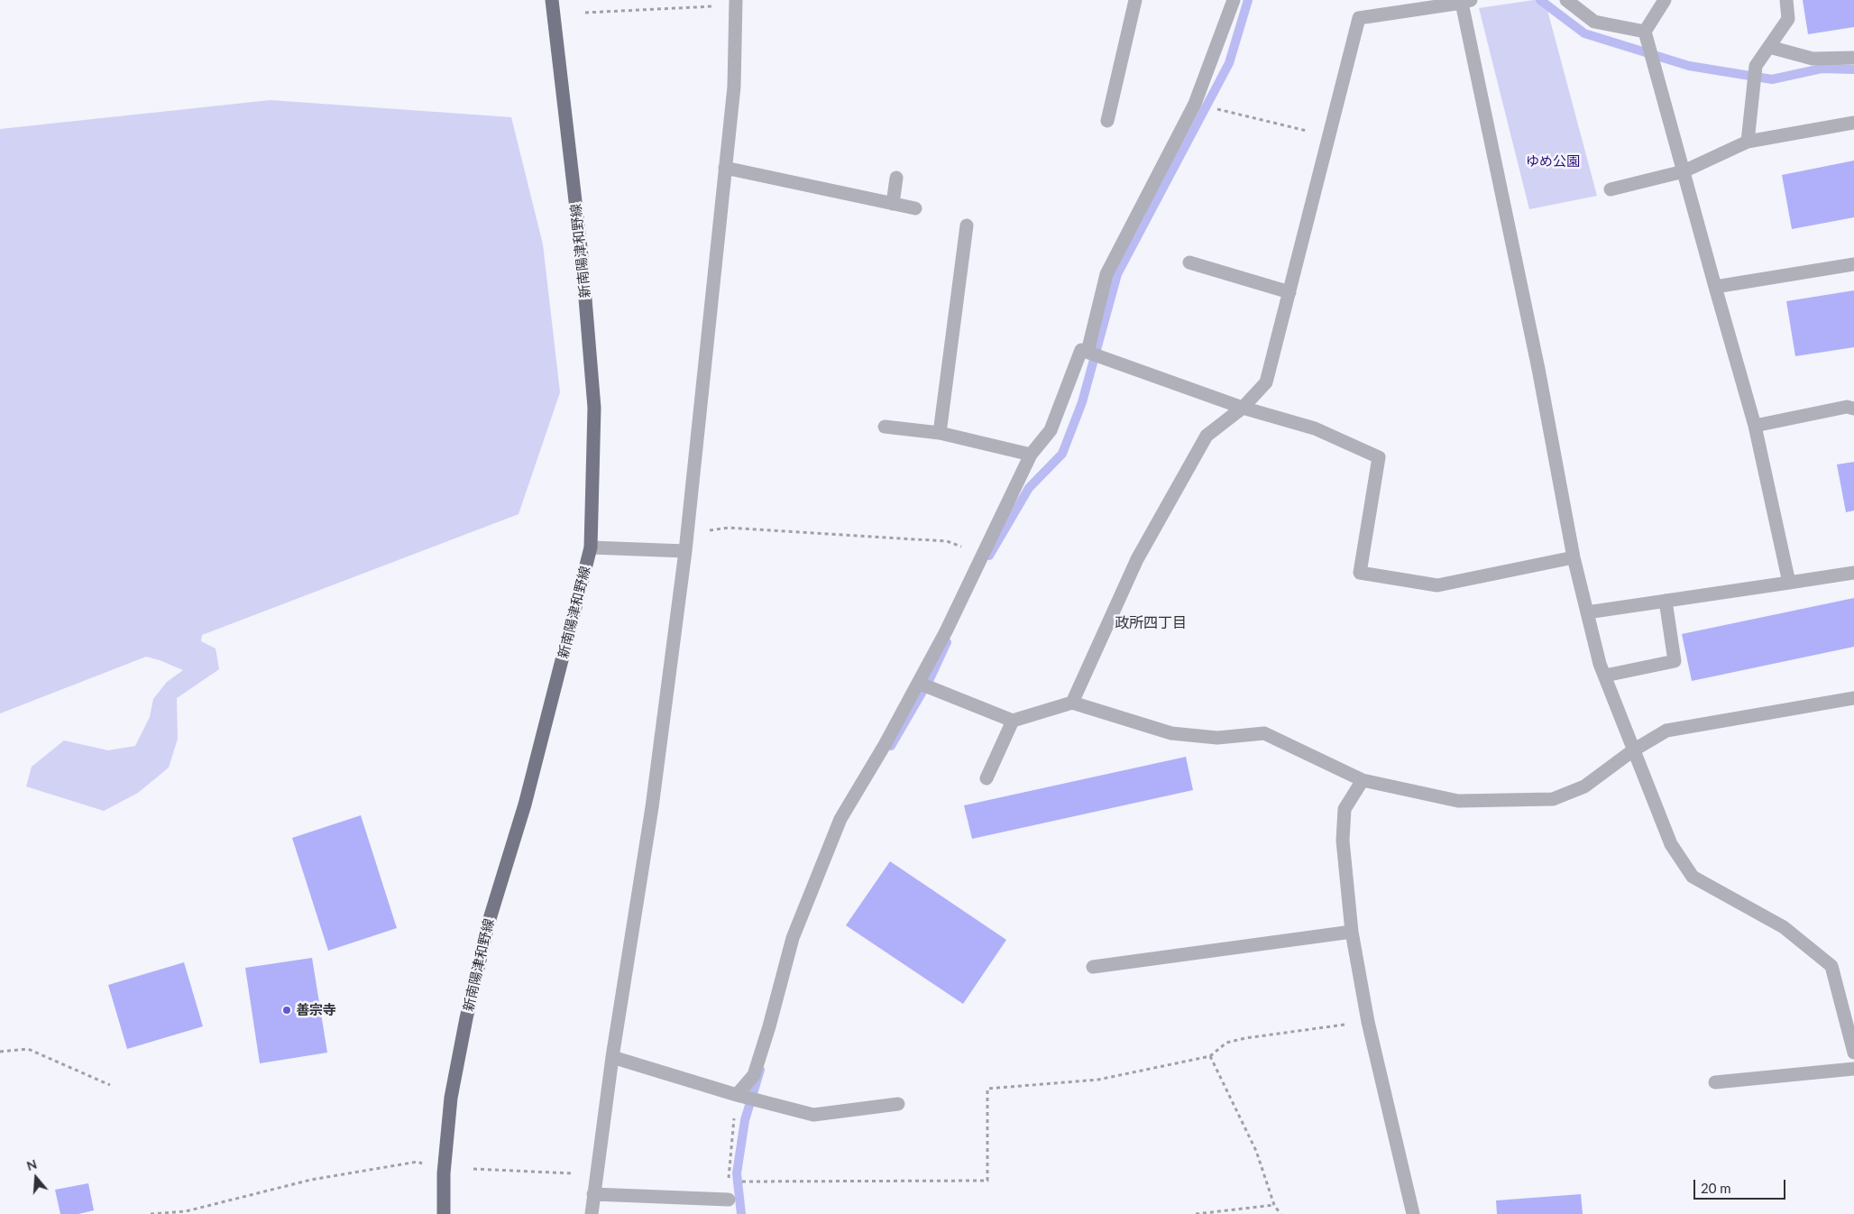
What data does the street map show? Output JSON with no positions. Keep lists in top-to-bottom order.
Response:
{
  "streets": {
    "main road": ["新南陽津和野線"]
  },
  "districts": ["政所四丁目"],
  "parks": ["ゆめ公園"],
  "places": ["善宗寺"],
  "scale_bar": "20 m",
  "north": "top"
}
